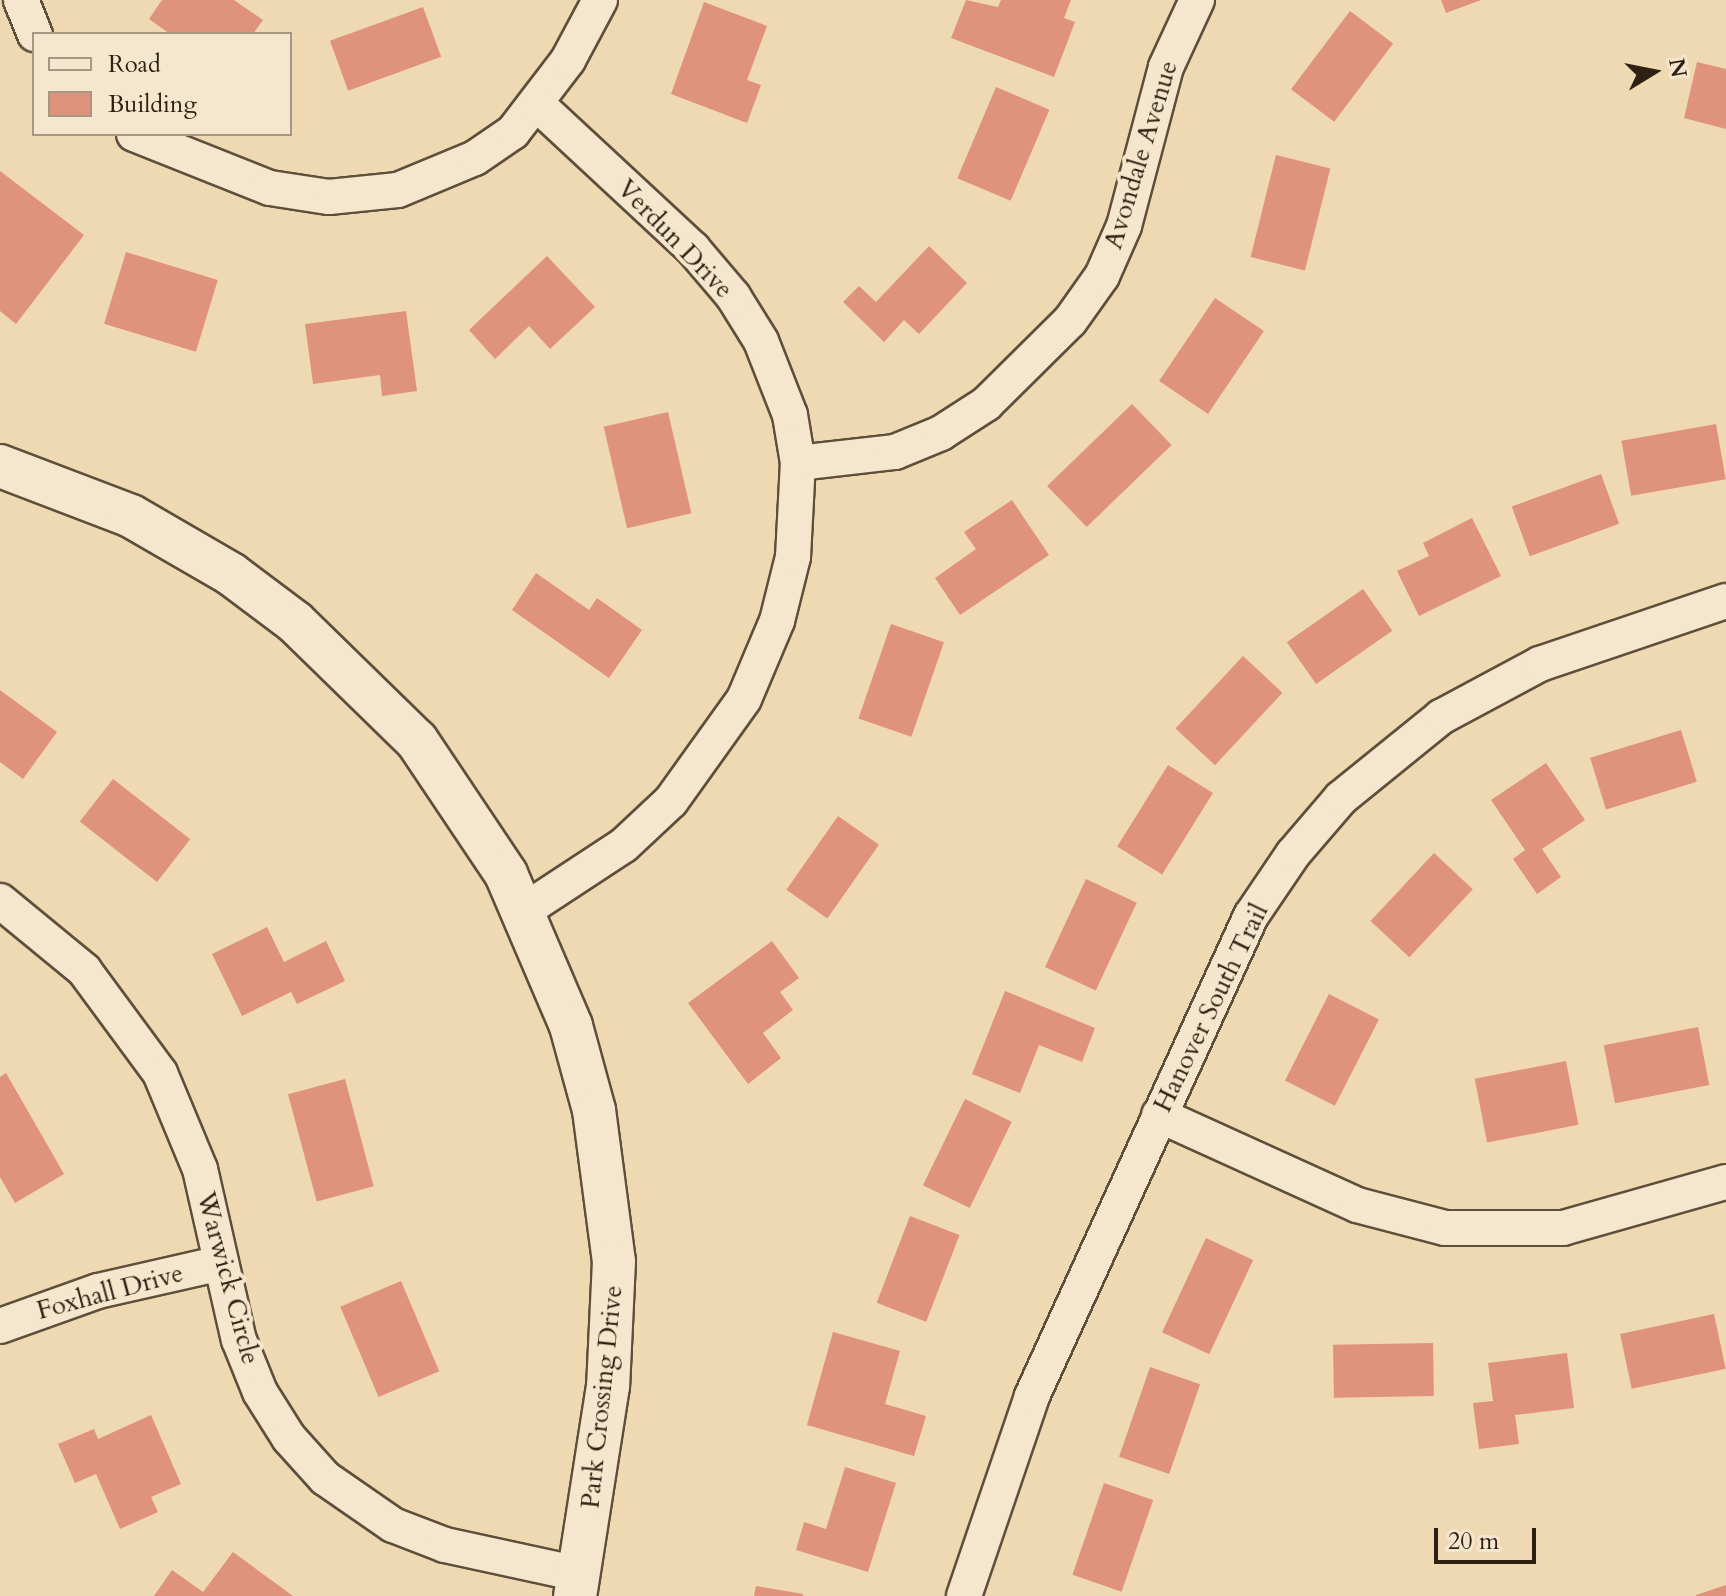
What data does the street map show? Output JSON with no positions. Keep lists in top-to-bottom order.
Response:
{
  "streets": {
    "street": [
      "Avondale Avenue",
      "Verdun Drive",
      "Hanover South Trail",
      "Warwick Circle",
      "Foxhall Drive",
      "Park Crossing Drive"
    ]
  },
  "crossings": [
    ["Avondale Avenue", "Verdun Drive"],
    ["Verdun Drive", "Park Crossing Drive"],
    ["Warwick Circle", "Foxhall Drive"],
    ["Warwick Circle", "Park Crossing Drive"]
  ],
  "legend": ["Road", "Building"],
  "scale_bar": "20 m",
  "north": "right"
}
